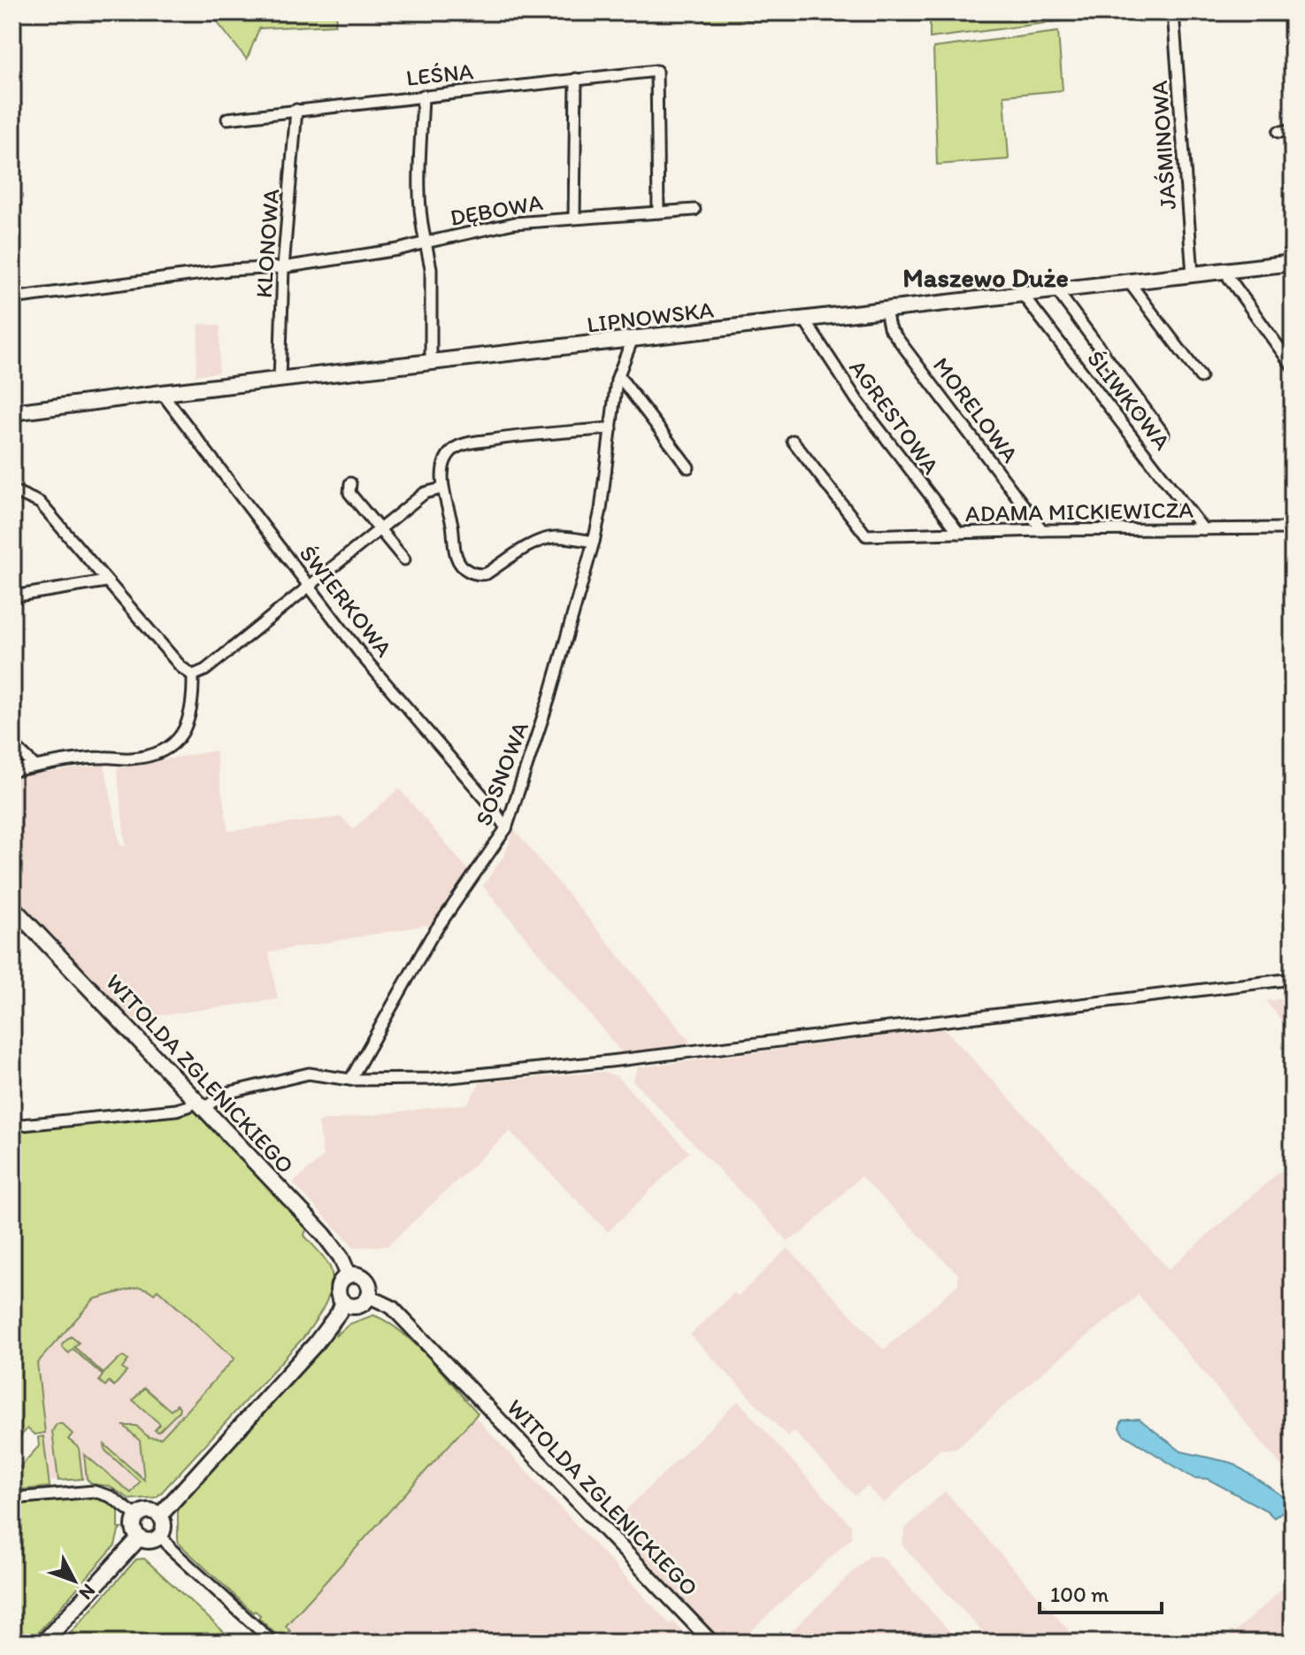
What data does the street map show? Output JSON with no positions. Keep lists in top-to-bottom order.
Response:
{
  "streets": {
    "main road": ["LIPNOWSKA", "WITOLDA ZGLENICKIEGO"],
    "street": [
      "LEŚNA",
      "JAŚMINOWA",
      "DĘBOWA",
      "KLONOWA",
      "ŚLIWKOWA",
      "MORELOWA",
      "AGRESTOWA",
      "ADAMA MICKIEWICZA",
      "ŚWIERKOWA",
      "SOSNOWA"
    ]
  },
  "crossings": [
    ["LEŚNA", "DĘBOWA"],
    ["LEŚNA", "KLONOWA"],
    ["JAŚMINOWA", "LIPNOWSKA"],
    ["DĘBOWA", "LIPNOWSKA"],
    ["KLONOWA", "LIPNOWSKA"],
    ["LIPNOWSKA", "ŚLIWKOWA"],
    ["LIPNOWSKA", "MORELOWA"],
    ["LIPNOWSKA", "AGRESTOWA"],
    ["LIPNOWSKA", "ŚWIERKOWA"],
    ["LIPNOWSKA", "SOSNOWA"],
    ["ŚLIWKOWA", "ADAMA MICKIEWICZA"],
    ["MORELOWA", "ADAMA MICKIEWICZA"],
    ["AGRESTOWA", "ADAMA MICKIEWICZA"],
    ["ŚWIERKOWA", "SOSNOWA"]
  ],
  "districts": ["Maszewo Duże"],
  "scale_bar": "100 m",
  "north": "bottom right"
}
